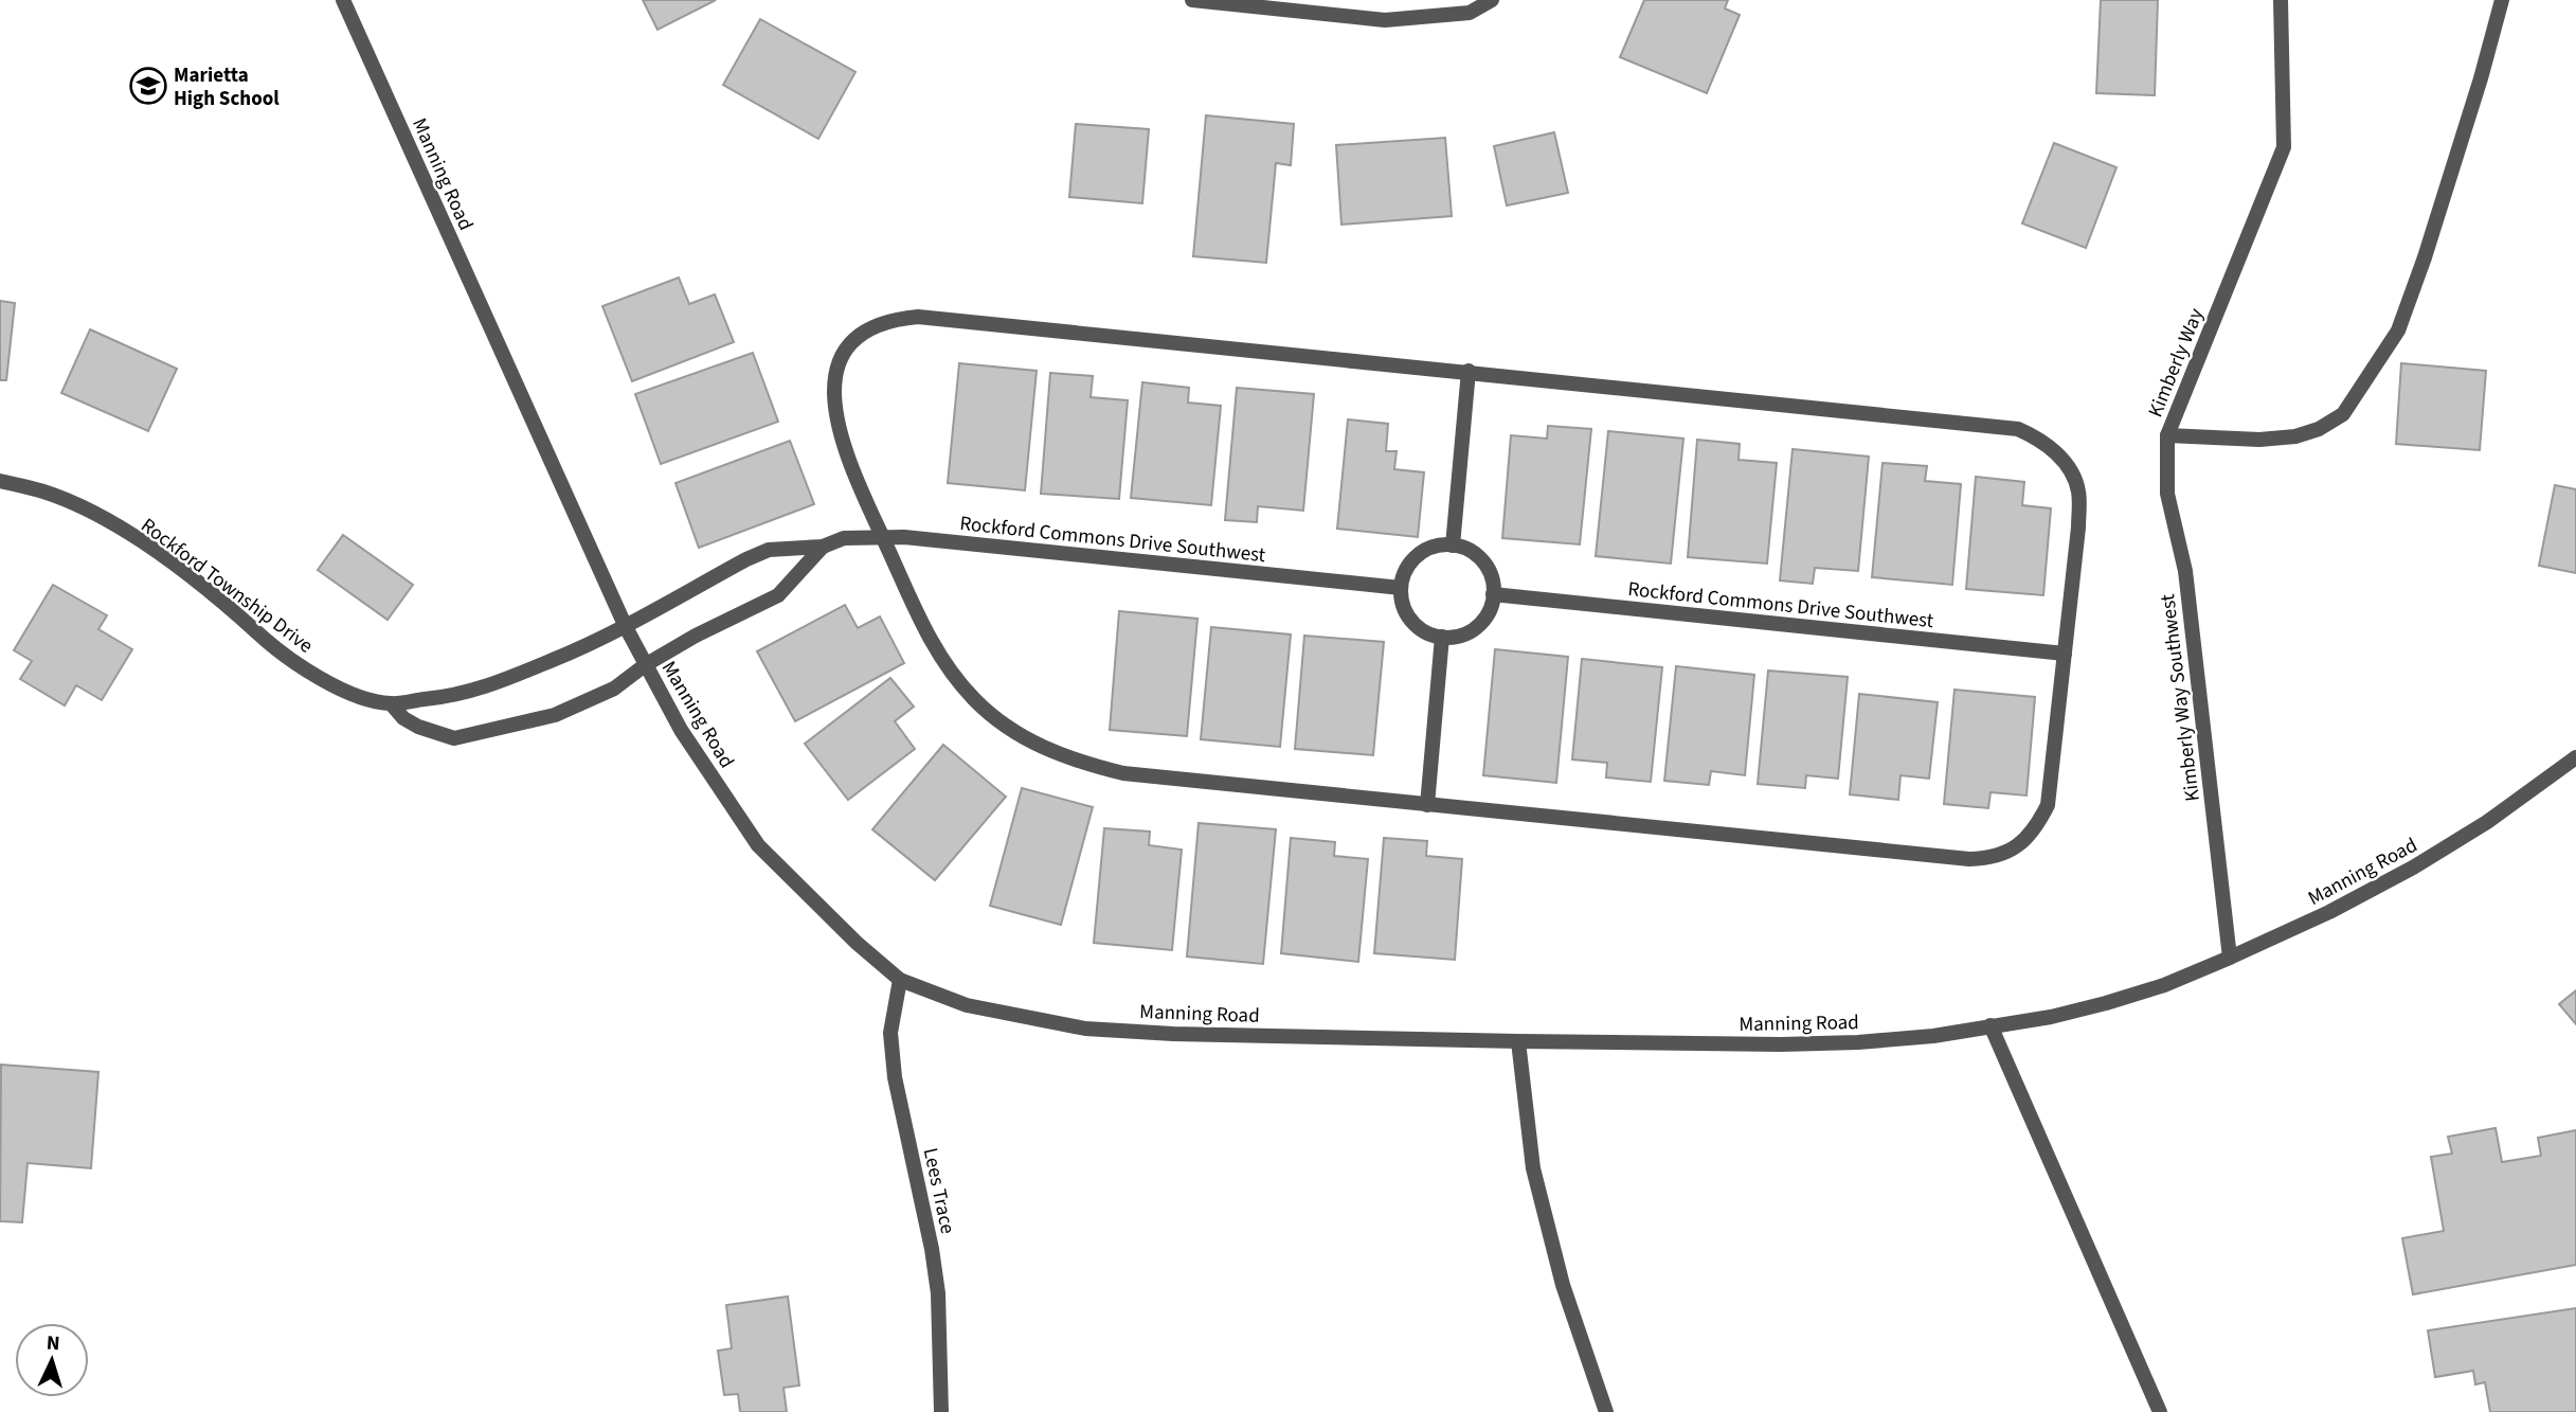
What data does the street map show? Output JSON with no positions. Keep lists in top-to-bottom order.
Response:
{
  "streets": {
    "street": [
      "Manning Road",
      "Kimberly Way",
      "Rockford Commons Drive Southwest",
      "Rockford Township Drive",
      "Kimberly Way Southwest",
      "Lees Trace"
    ]
  },
  "crossings": [
    ["Manning Road", "Rockford Township Drive"],
    ["Manning Road", "Kimberly Way Southwest"],
    ["Manning Road", "Lees Trace"],
    ["Kimberly Way", "Kimberly Way Southwest"],
    ["Rockford Commons Drive Southwest", "Rockford Township Drive"]
  ],
  "places": {
    "school or university": ["Marietta High School"]
  },
  "north": "top"
}
